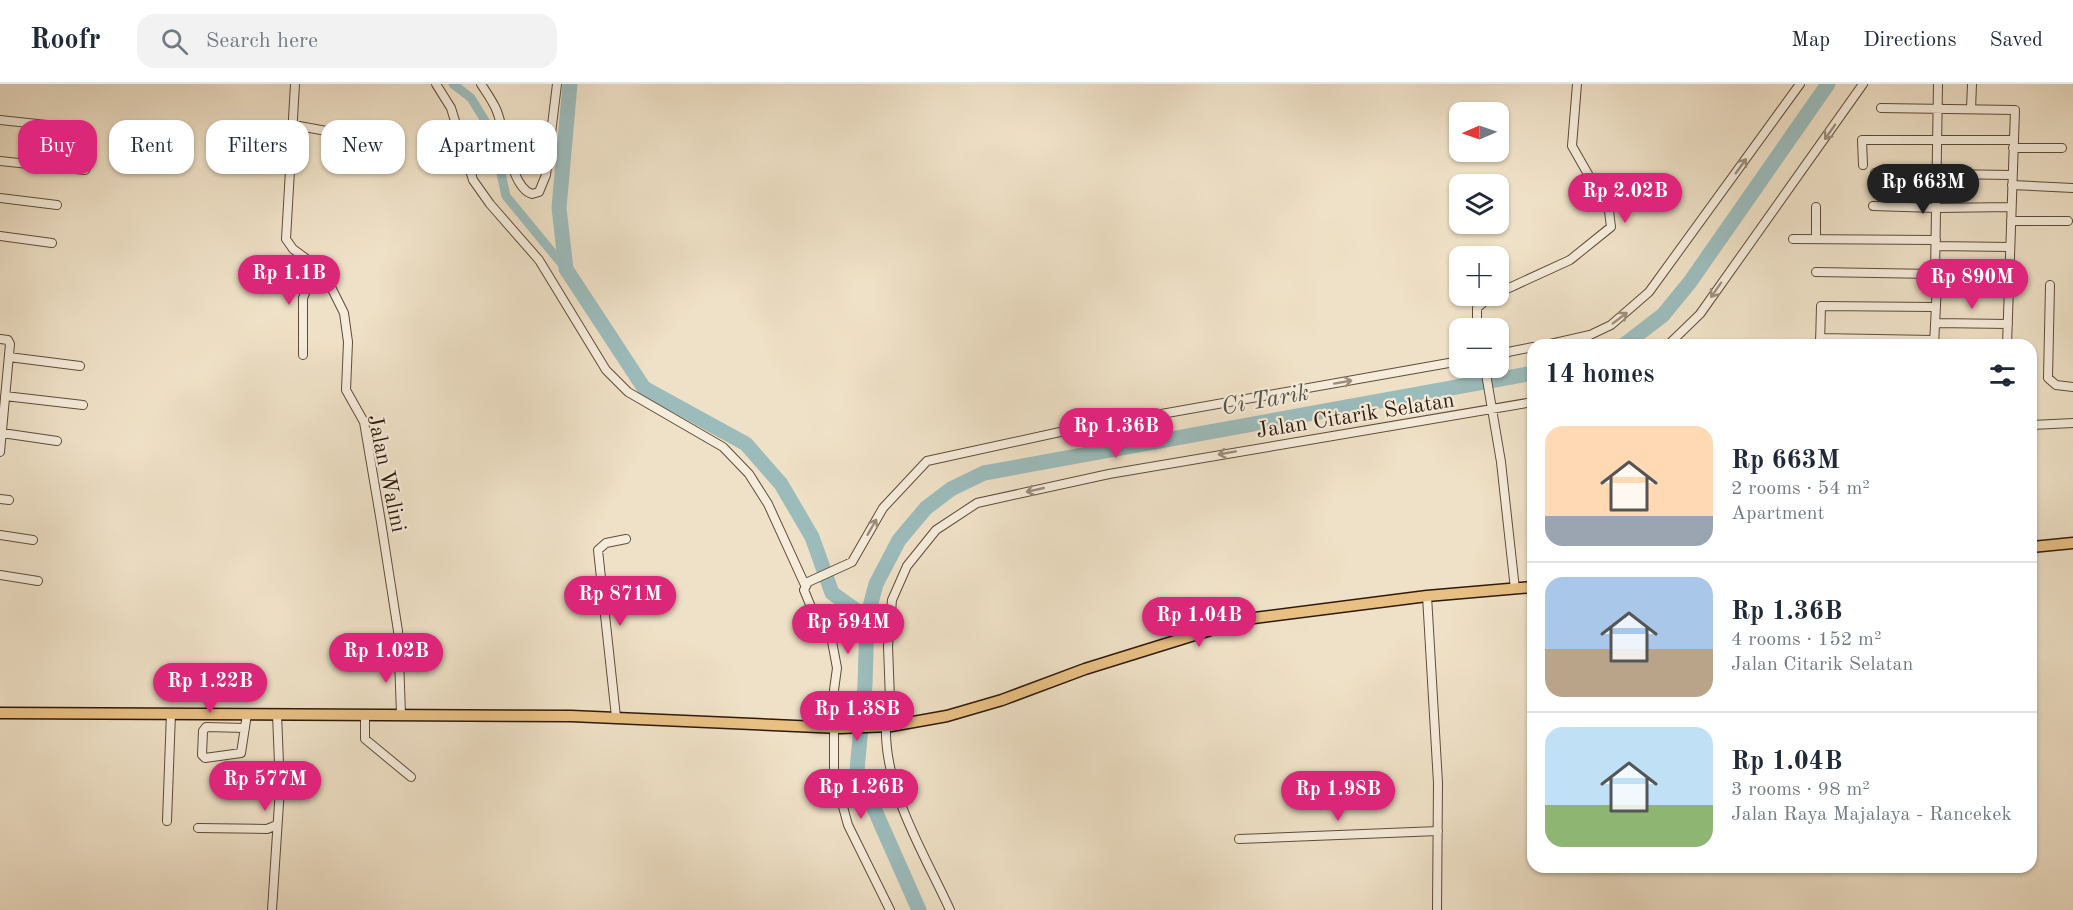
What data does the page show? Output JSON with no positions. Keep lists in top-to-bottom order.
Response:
{
  "streets": {
    "street": ["Jalan Citarik Selatan", "Jalan Walini"]
  },
  "water": ["Ci Tarik"],
  "north": "left",
  "page": {
    "header": "Roofr",
    "search": "Search here",
    "nav": ["Map", "Directions", "Saved"],
    "map_buttons": ["+", "−"],
    "chip": [
      "Buy",
      "Rent",
      "Filters",
      "New",
      "Apartment"
    ],
    "price": [
      "Rp 663M",
      "Rp 2.02B",
      "Rp 1.1B",
      "Rp 890M",
      "Rp 1.36B",
      "Rp 871M",
      "Rp 1.04B",
      "Rp 594M",
      "Rp 1.02B",
      "Rp 1.22B",
      "Rp 1.38B",
      "Rp 577M",
      "Rp 1.26B",
      "Rp 1.98B"
    ],
    "heading": "14 homes",
    "list": [
      {
        "name": "Rp 663M",
        "note": "2 rooms · 54 m² · Apartment"
      },
      {
        "name": "Rp 1.36B",
        "note": "4 rooms · 152 m² · Jalan Citarik Selatan"
      },
      {
        "name": "Rp 1.04B",
        "note": "3 rooms · 98 m² · Jalan Raya Majalaya - Rancekek"
      }
    ]
  }
}
